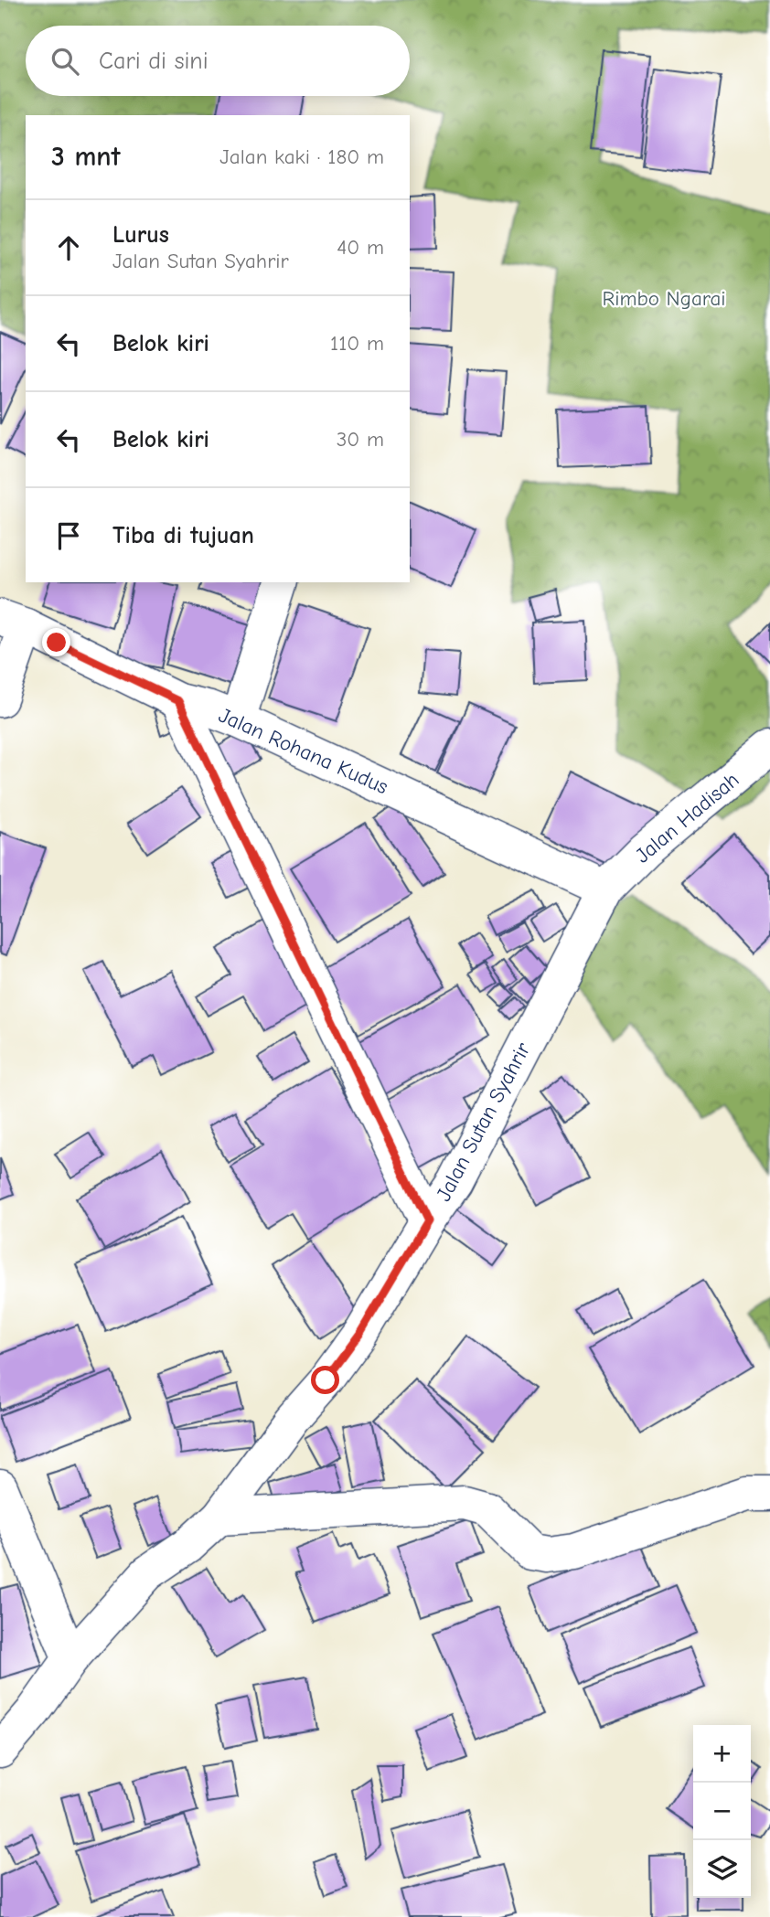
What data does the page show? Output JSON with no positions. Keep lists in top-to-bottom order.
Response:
{
  "streets": {
    "street": ["Jalan Rohana Kudus", "Jalan Hadisah", "Jalan Sutan Syahrir"]
  },
  "crossings": [
    ["Jalan Rohana Kudus", "Jalan Hadisah"],
    ["Jalan Rohana Kudus", "Jalan Sutan Syahrir"],
    ["Jalan Hadisah", "Jalan Sutan Syahrir"]
  ],
  "parks": ["Rimbo Ngarai"],
  "page": {
    "search": "Cari di sini",
    "heading": ["3 mnt", "Jalan kaki · 180 m"],
    "list": [
      ["Lurus", "Jalan Sutan Syahrir", "40 m"],
      ["Belok kiri", "110 m"],
      ["Belok kiri", "30 m"],
      "Tiba di tujuan"
    ],
    "map_buttons": ["+", "−"]
  }
}
